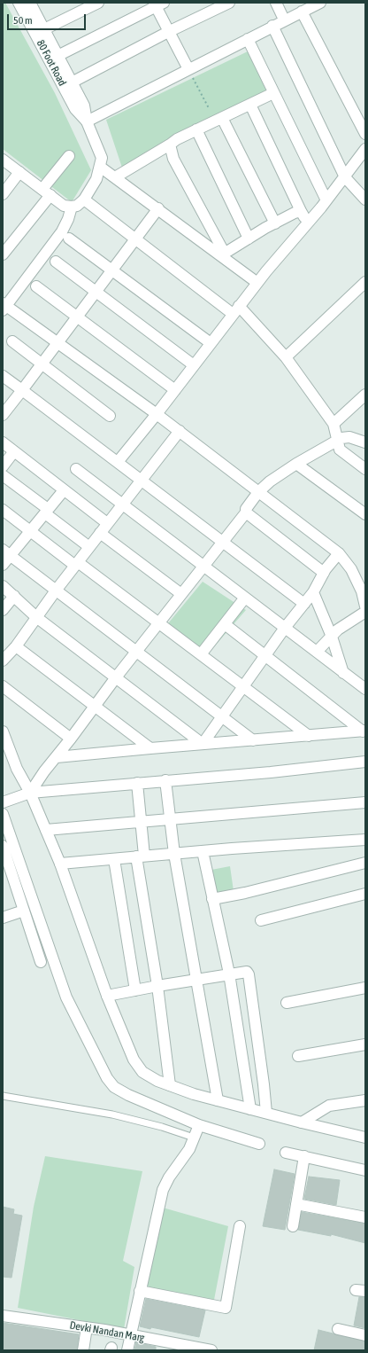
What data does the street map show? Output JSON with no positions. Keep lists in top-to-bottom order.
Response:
{
  "streets": {
    "street": ["80 Foot Road", "Devki Nandan Marg"]
  },
  "scale_bar": "50 m"
}
